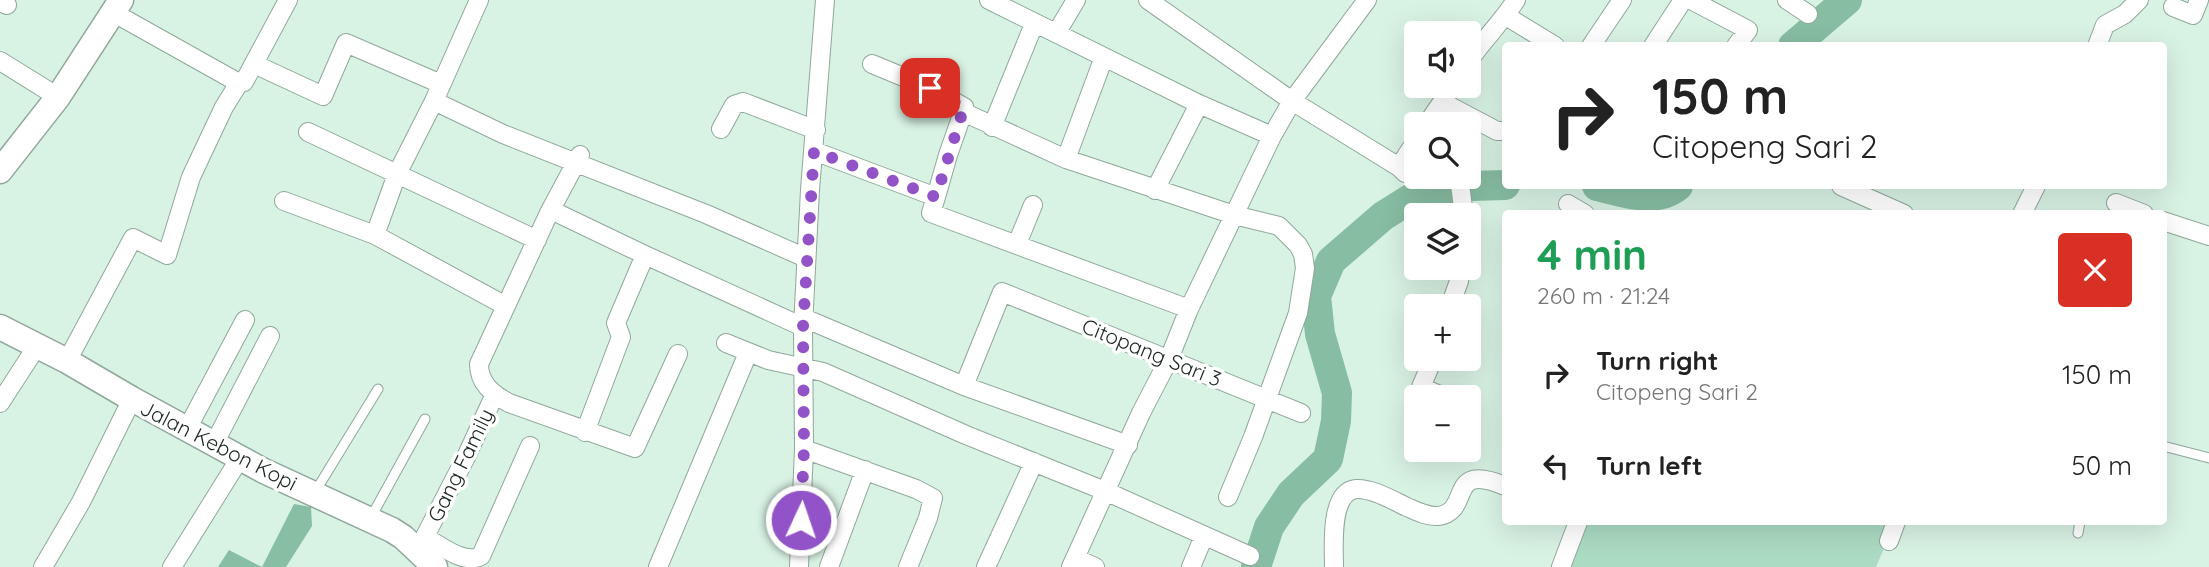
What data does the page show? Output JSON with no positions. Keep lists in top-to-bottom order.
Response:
{
  "streets": {
    "main road": ["Jalan Kebon Kopi"],
    "street": ["Citopang Sari 3", "Gang Family"]
  },
  "crossings": [
    ["Jalan Kebon Kopi", "Gang Family"]
  ],
  "page": {
    "map_buttons": ["+", "−"],
    "turn": ["150 m", "Citopeng Sari 2"],
    "heading": ["4 min", "260 m · 21:24"],
    "list": [
      {
        "name": "Turn right",
        "note": "Citopeng Sari 2",
        "value": "150 m"
      },
      {
        "name": "Turn left",
        "value": "50 m"
      }
    ]
  }
}
